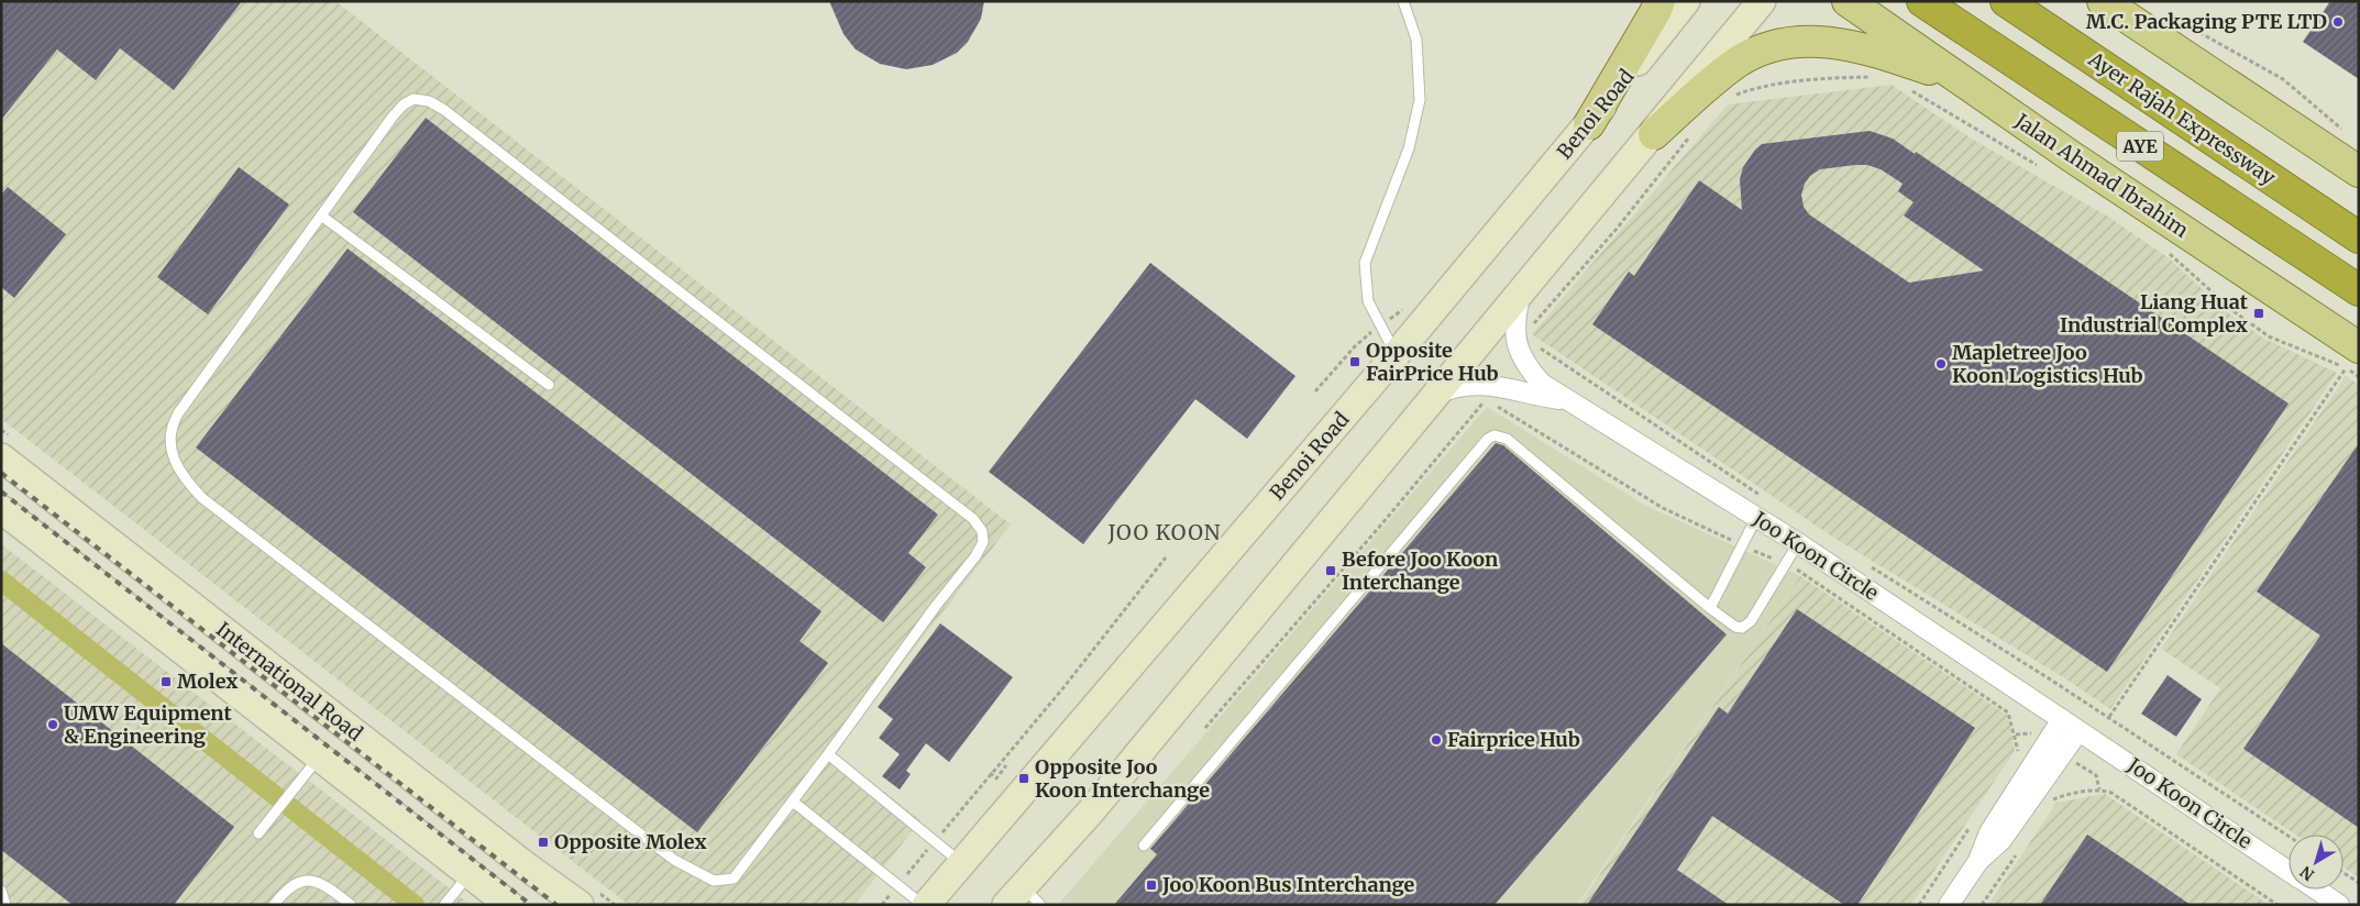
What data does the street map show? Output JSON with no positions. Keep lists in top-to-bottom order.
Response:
{
  "streets": {
    "highway": ["Ayer Rajah Expressway", "AYE"],
    "main road": ["Benoi Road", "Jalan Ahmad Ibrahim", "International Road"],
    "street": ["Joo Koon Circle"]
  },
  "districts": ["JOO KOON"],
  "places": {
    "other": [
      "M.C. Packaging PTE LTD",
      "Mapletree Joo Koon Logistics Hub",
      "UMW Equipment & Engineering",
      "Fairprice Hub"
    ],
    "transit": [
      "Liang Huat Industrial Complex",
      "Opposite FairPrice Hub",
      "Before Joo Koon Interchange",
      "Molex",
      "Opposite Joo Koon Interchange",
      "Opposite Molex",
      "Joo Koon Bus Interchange"
    ]
  },
  "north": "bottom left"
}
